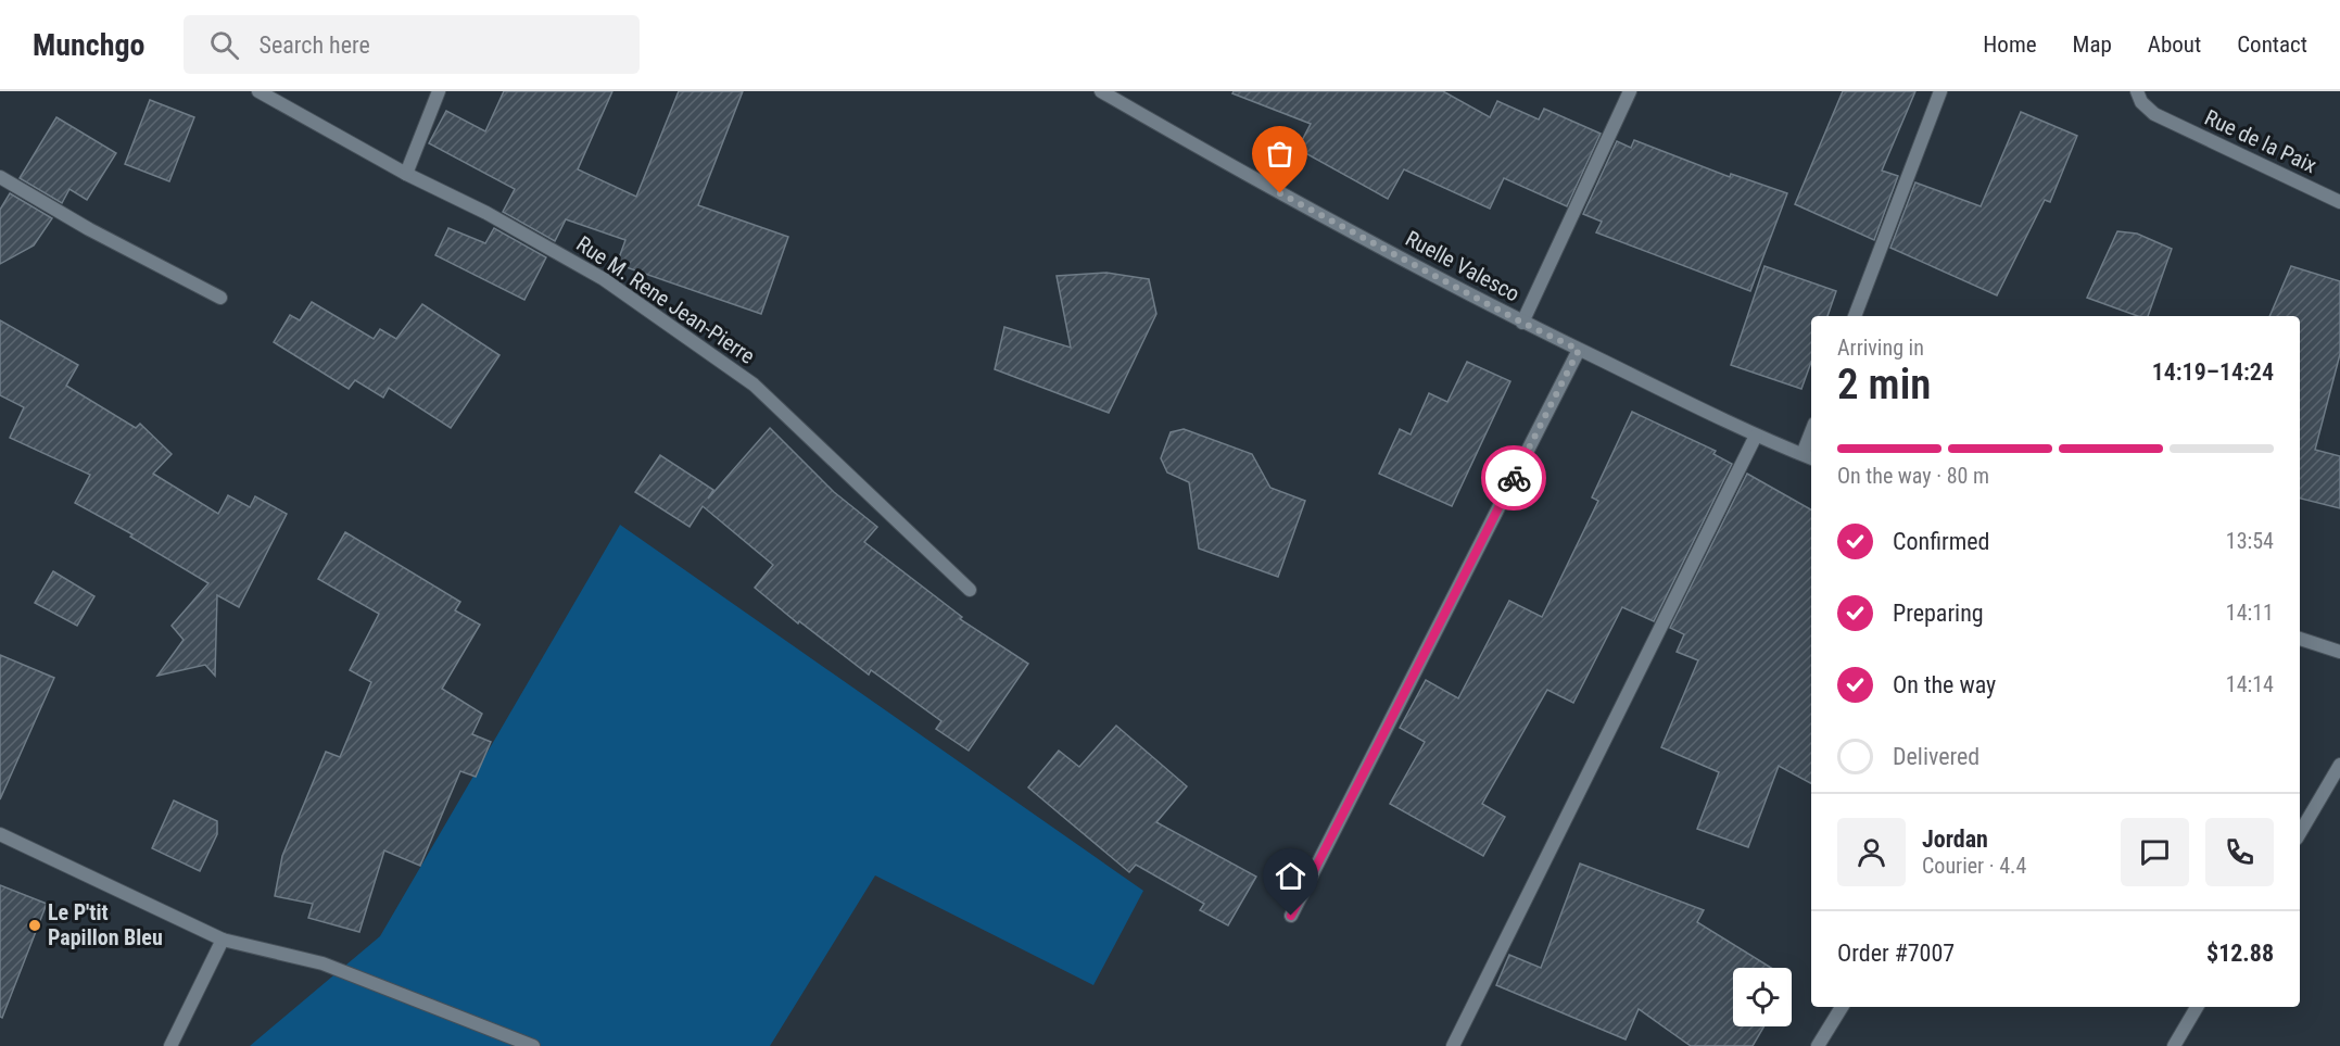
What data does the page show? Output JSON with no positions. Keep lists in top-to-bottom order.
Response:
{
  "streets": {
    "street": ["Rue de la Paix", "Ruelle Valesco", "Rue M. Rene Jean-Pierre"]
  },
  "places": ["Le P'tit Papillon Bleu"],
  "page": {
    "header": "Munchgo",
    "search": "Search here",
    "nav": [
      "Home",
      "Map",
      "About",
      "Contact"
    ],
    "heading": ["2 min", "Arriving in", "14:19–14:24"],
    "panel": [
      "Jordan",
      "Courier · 4.4",
      "Order #7007",
      "$12.88"
    ],
    "bar": "On the way · 80 m",
    "list": [
      ["Confirmed", "13:54"],
      ["Preparing", "14:11"],
      ["On the way", "14:14"],
      "Delivered"
    ]
  }
}
